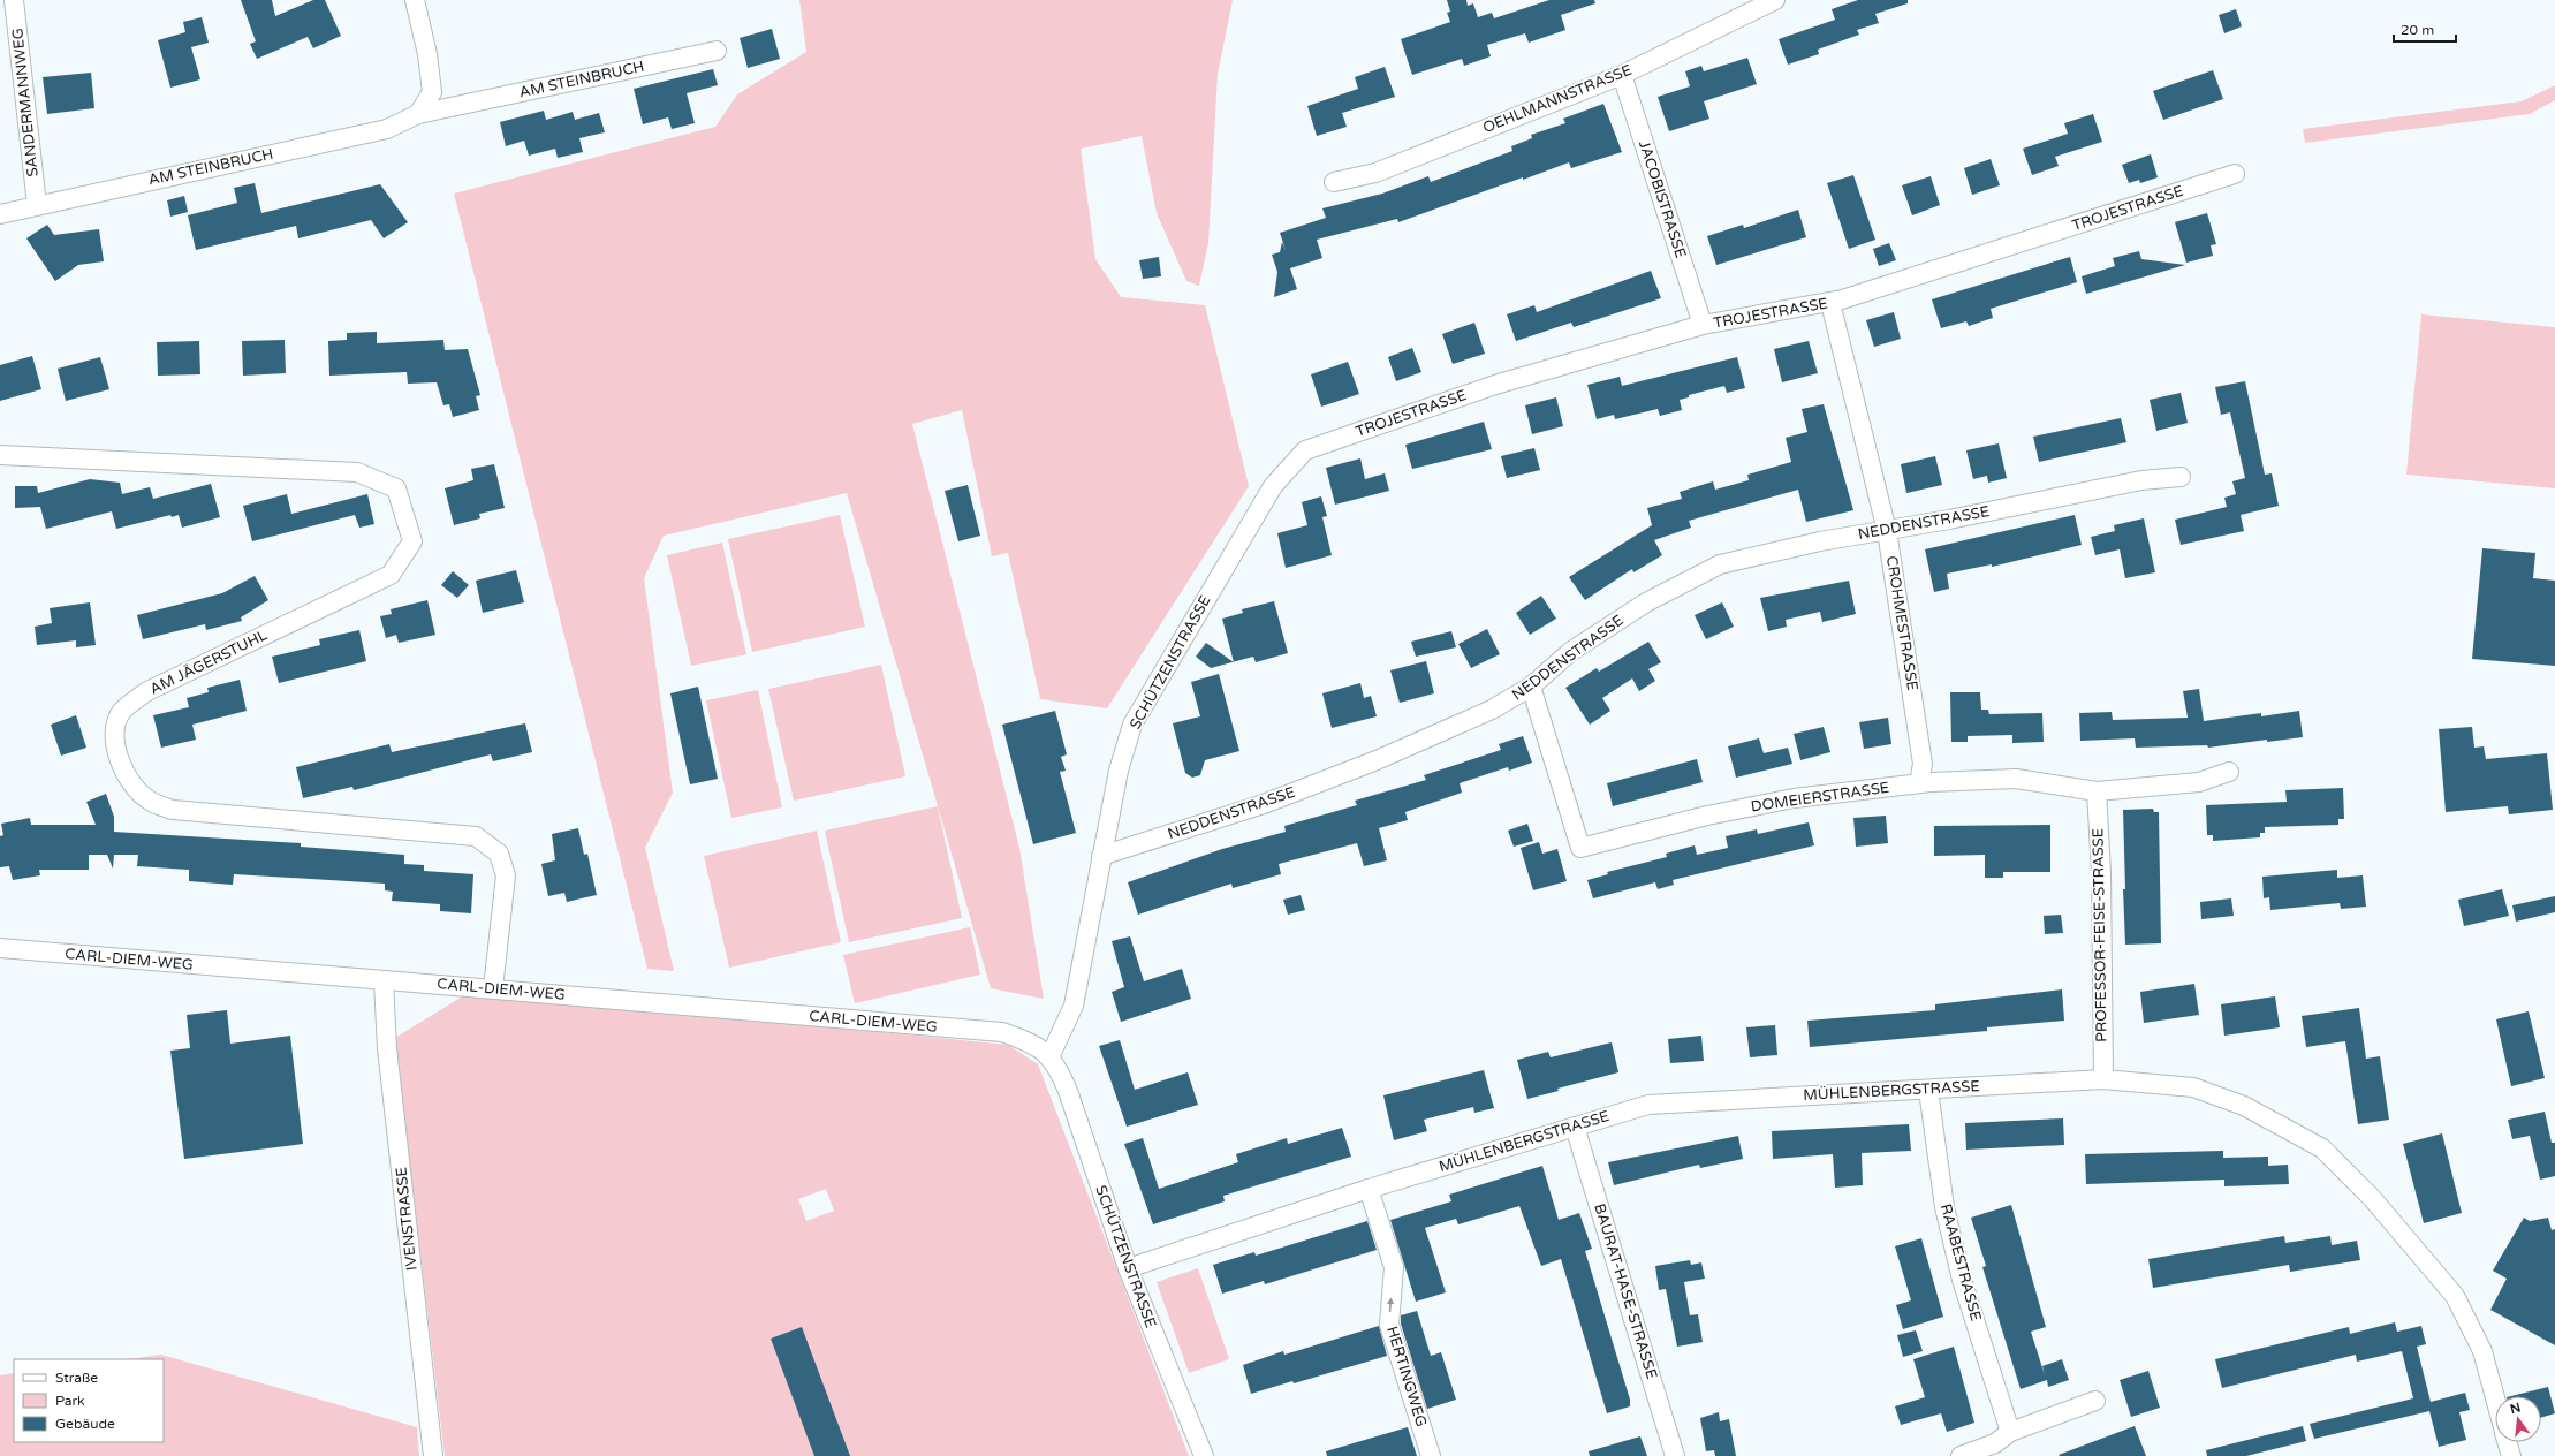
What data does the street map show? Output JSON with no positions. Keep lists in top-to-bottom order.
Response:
{
  "streets": {
    "street": [
      "AM STEINBRUCH",
      "OEHLMANNSTRASSE",
      "SANDERMANNWEG",
      "JACOBISTRASSE",
      "TROJESTRASSE",
      "NEDDENSTRASSE",
      "CROHMESTRASSE",
      "AM JÄGERSTUHL",
      "SCHÜTZENSTRASSE",
      "DOMEIERSTRASSE",
      "PROFESSOR-FEISE-STRASSE",
      "CARL-DIEM-WEG",
      "MÜHLENBERGSTRASSE",
      "IVENSTRASSE",
      "RAABESTRASSE",
      "BAURAT-HASE-STRASSE",
      "HERTINGWEG"
    ]
  },
  "crossings": [
    ["AM STEINBRUCH", "SANDERMANNWEG"],
    ["OEHLMANNSTRASSE", "JACOBISTRASSE"],
    ["JACOBISTRASSE", "TROJESTRASSE"],
    ["TROJESTRASSE", "CROHMESTRASSE"],
    ["TROJESTRASSE", "SCHÜTZENSTRASSE"],
    ["NEDDENSTRASSE", "CROHMESTRASSE"],
    ["NEDDENSTRASSE", "SCHÜTZENSTRASSE"],
    ["NEDDENSTRASSE", "DOMEIERSTRASSE"],
    ["CROHMESTRASSE", "DOMEIERSTRASSE"],
    ["AM JÄGERSTUHL", "CARL-DIEM-WEG"],
    ["SCHÜTZENSTRASSE", "CARL-DIEM-WEG"],
    ["SCHÜTZENSTRASSE", "MÜHLENBERGSTRASSE"],
    ["DOMEIERSTRASSE", "PROFESSOR-FEISE-STRASSE"],
    ["PROFESSOR-FEISE-STRASSE", "MÜHLENBERGSTRASSE"],
    ["CARL-DIEM-WEG", "IVENSTRASSE"],
    ["MÜHLENBERGSTRASSE", "RAABESTRASSE"],
    ["MÜHLENBERGSTRASSE", "BAURAT-HASE-STRASSE"],
    ["MÜHLENBERGSTRASSE", "HERTINGWEG"]
  ],
  "one_way": ["HERTINGWEG"],
  "legend": ["Straße", "Park", "Gebäude"],
  "scale_bar": "20 m",
  "north": "top"
}
